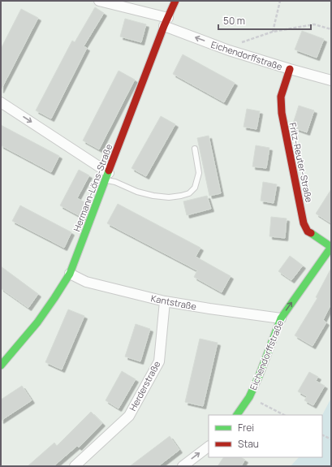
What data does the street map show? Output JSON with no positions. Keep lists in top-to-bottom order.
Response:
{
  "streets": {
    "street": [
      "Eichendorffstraße",
      "Fritz-Reuter-Straße",
      "Hermann-Löns-Straße",
      "Kantstraße",
      "Herderstraße"
    ]
  },
  "crossings": [
    ["Eichendorffstraße", "Fritz-Reuter-Straße"],
    ["Eichendorffstraße", "Hermann-Löns-Straße"],
    ["Eichendorffstraße", "Kantstraße"],
    ["Hermann-Löns-Straße", "Kantstraße"],
    ["Kantstraße", "Herderstraße"]
  ],
  "legend": ["Frei", "Stau"],
  "scale_bar": "50 m"
}
